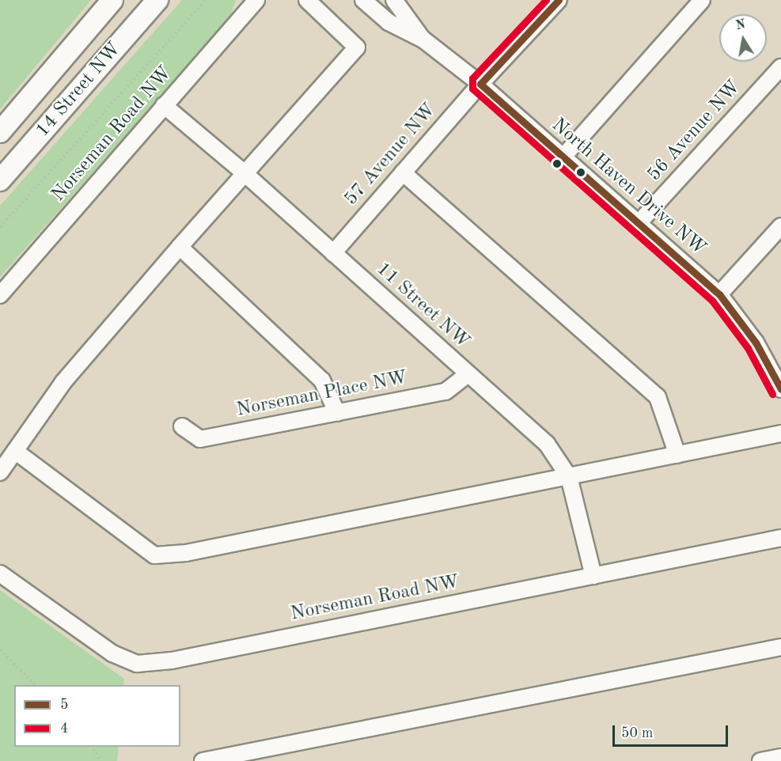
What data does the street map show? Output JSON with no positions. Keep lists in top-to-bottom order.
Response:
{
  "streets": {
    "main road": ["14 Street NW"],
    "street": [
      "56 Avenue NW",
      "Norseman Road NW",
      "57 Avenue NW",
      "North Haven Drive NW",
      "11 Street NW",
      "Norseman Place NW"
    ]
  },
  "crossings": [
    ["56 Avenue NW", "North Haven Drive NW"],
    ["Norseman Road NW", "11 Street NW"],
    ["57 Avenue NW", "North Haven Drive NW"],
    ["57 Avenue NW", "11 Street NW"],
    ["11 Street NW", "Norseman Place NW"]
  ],
  "lines": ["transit line 5", "transit line 4"],
  "legend": ["5", "4"],
  "scale_bar": "50 m",
  "north": "top"
}
